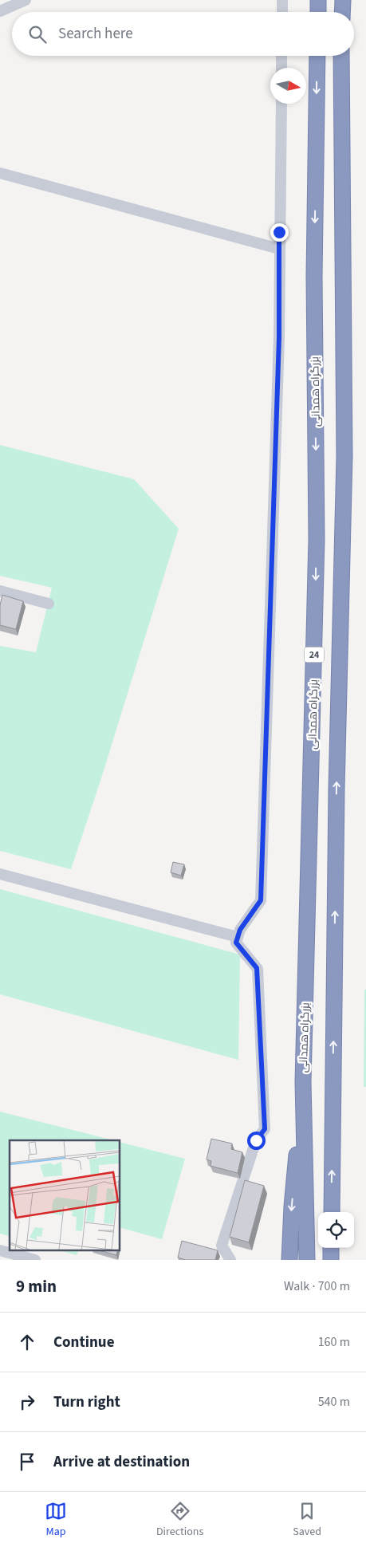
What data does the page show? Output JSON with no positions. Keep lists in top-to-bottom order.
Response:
{
  "streets": {
    "highway": ["بزرگراه همدانی", "24"]
  },
  "north": "right",
  "page": {
    "search": "Search here",
    "heading": ["9 min", "Walk · 700 m"],
    "list": [
      ["Continue", "160 m"],
      ["Turn right", "540 m"],
      "Arrive at destination"
    ],
    "nav": ["Map", "Directions", "Saved"]
  }
}
